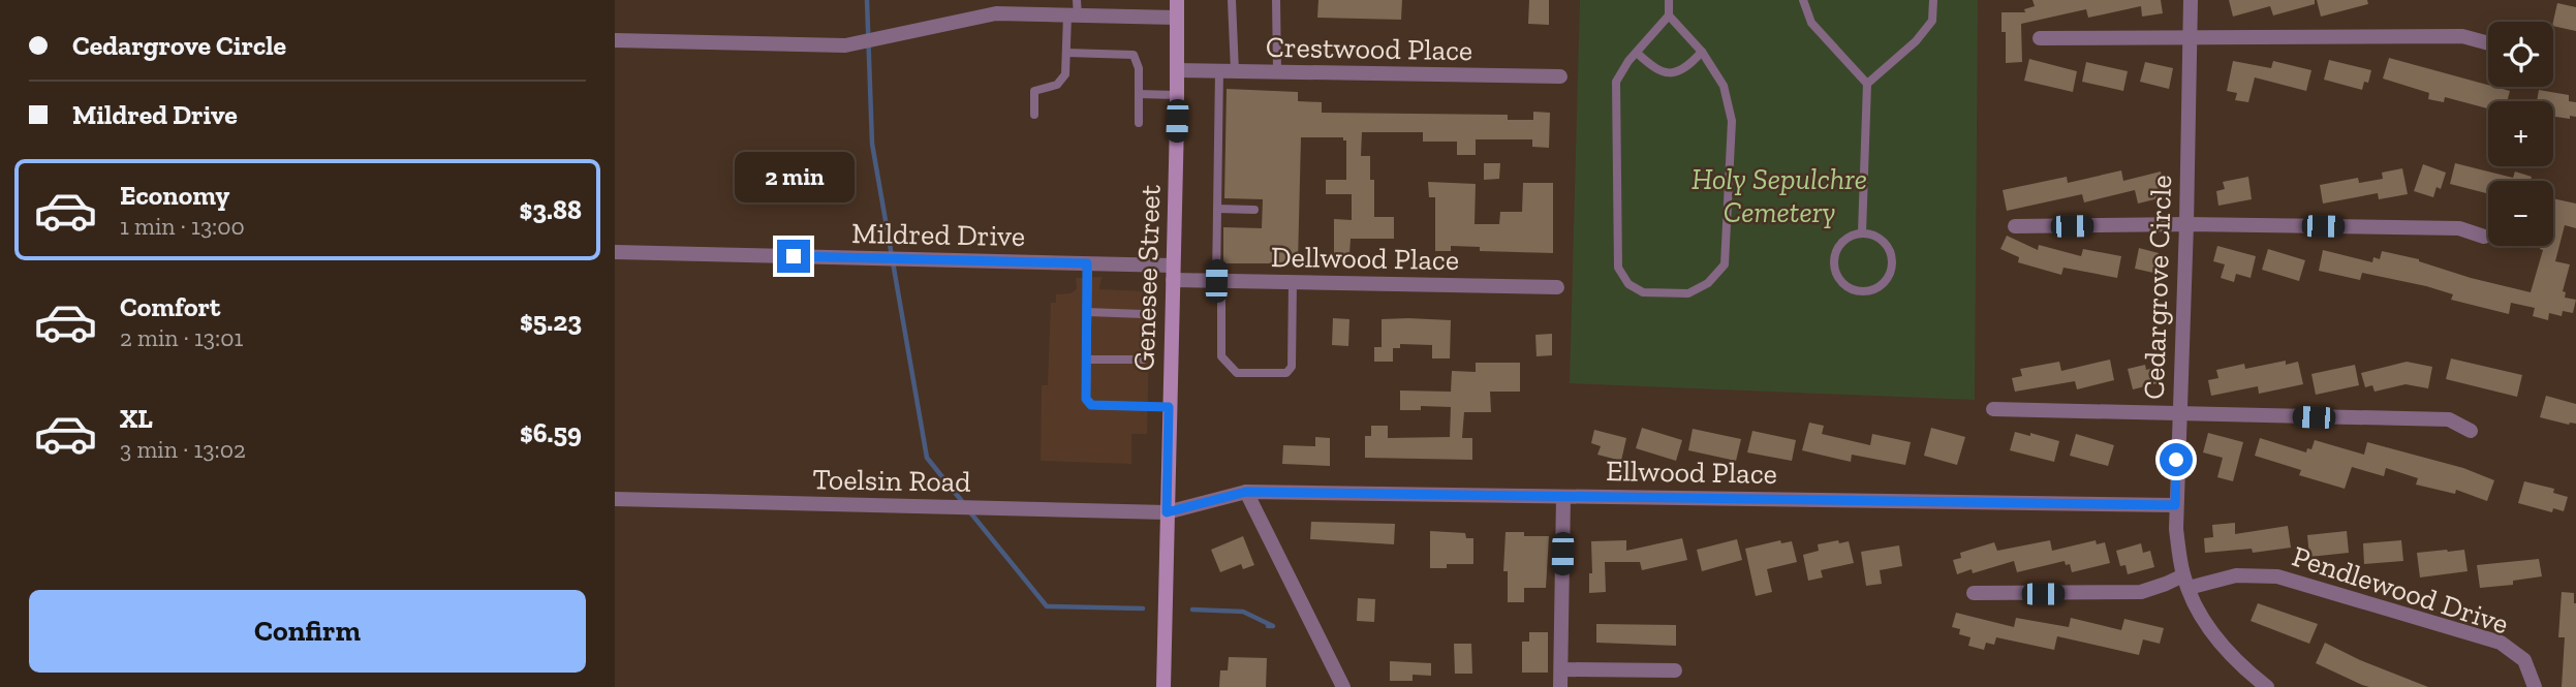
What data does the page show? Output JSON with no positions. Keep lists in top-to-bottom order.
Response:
{
  "streets": {
    "main road": ["Genesee Street"],
    "street": [
      "Crestwood Place",
      "Mildred Drive",
      "Dellwood Place",
      "Cedargrove Circle",
      "Ellwood Place",
      "Toelsin Road",
      "Pendlewood Drive"
    ]
  },
  "crossings": [
    ["Crestwood Place", "Genesee Street"],
    ["Mildred Drive", "Dellwood Place"],
    ["Mildred Drive", "Genesee Street"],
    ["Dellwood Place", "Genesee Street"],
    ["Genesee Street", "Ellwood Place"],
    ["Genesee Street", "Toelsin Road"],
    ["Cedargrove Circle", "Ellwood Place"],
    ["Cedargrove Circle", "Pendlewood Drive"],
    ["Ellwood Place", "Toelsin Road"]
  ],
  "parks": ["Holy Sepulchre Cemetery"],
  "page": {
    "banner": ["Cedargrove Circle", "Mildred Drive"],
    "map_buttons": ["+", "−"],
    "bubble": "2 min",
    "list": [
      {
        "name": "Economy",
        "note": "1 min · 13:00",
        "value": "$3.88"
      },
      {
        "name": "Comfort",
        "note": "2 min · 13:01",
        "value": "$5.23"
      },
      {
        "name": "XL",
        "note": "3 min · 13:02",
        "value": "$6.59"
      }
    ],
    "buttons": "Confirm"
  }
}
